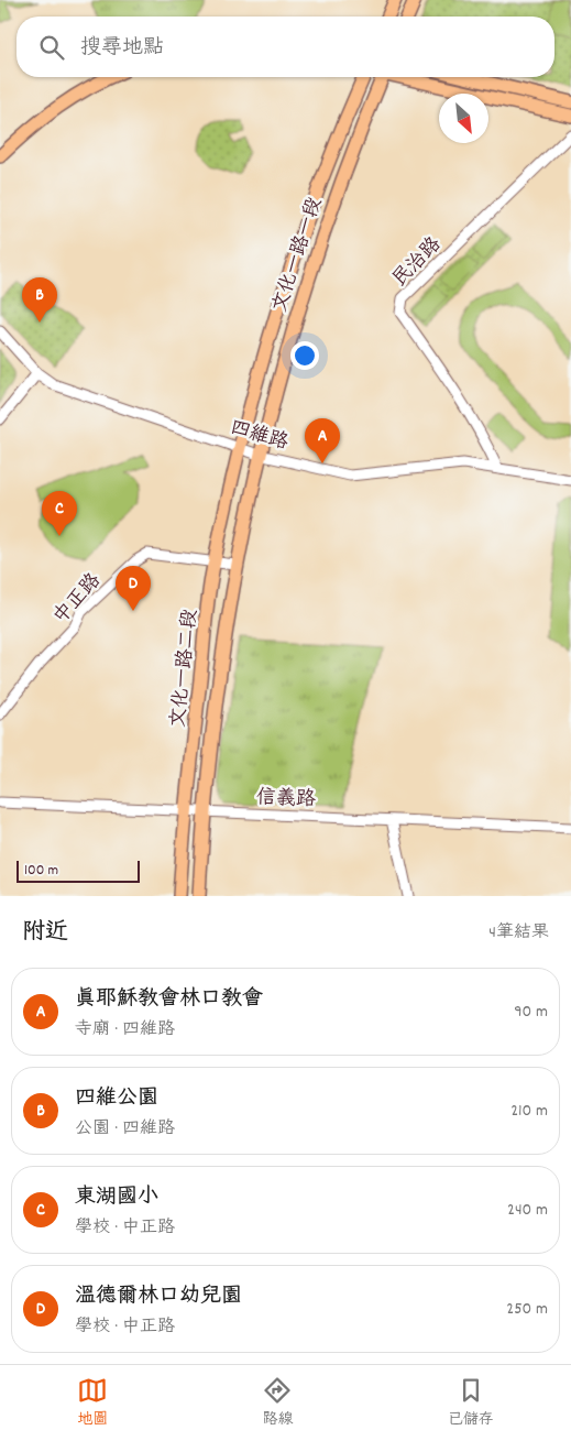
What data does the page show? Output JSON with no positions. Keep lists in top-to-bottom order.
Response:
{
  "streets": {
    "main road": ["文化一路一段", "文化一路二段"],
    "street": [
      "民治路",
      "四維路",
      "中正路",
      "信義路"
    ]
  },
  "crossings": [
    ["文化一路一段", "四維路"],
    ["文化一路一段", "文化一路二段"],
    ["民治路", "四維路"],
    ["四維路", "文化一路二段"],
    ["中正路", "文化一路二段"],
    ["文化一路二段", "信義路"]
  ],
  "scale_bar": "100 m",
  "north": "bottom right",
  "page": {
    "search": "搜尋地點",
    "pins": [
      "B",
      "A",
      "C",
      "D"
    ],
    "scale": "100 m",
    "heading": ["附近", "4筆結果"],
    "list": [
      {
        "mark": "A",
        "name": "真耶穌教會林口教會",
        "note": "寺廟 · 四維路",
        "value": "90 m"
      },
      {
        "mark": "B",
        "name": "四維公園",
        "note": "公園 · 四維路",
        "value": "210 m"
      },
      {
        "mark": "C",
        "name": "東湖國小",
        "note": "學校 · 中正路",
        "value": "240 m"
      },
      {
        "mark": "D",
        "name": "溫德爾林口幼兒園",
        "note": "學校 · 中正路",
        "value": "250 m"
      }
    ],
    "nav": ["地圖", "路線", "已儲存"]
  }
}
